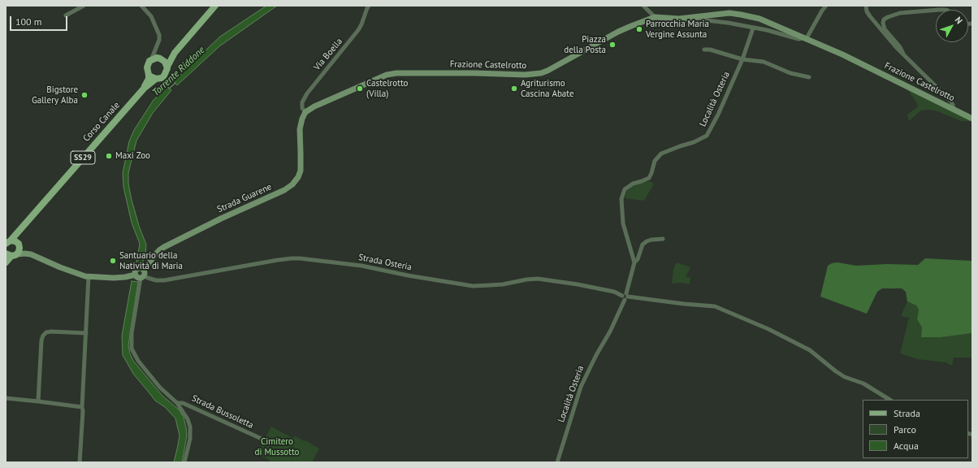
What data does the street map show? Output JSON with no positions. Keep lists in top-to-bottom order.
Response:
{
  "streets": {
    "main road": [
      "Frazione Castelrotto",
      "Corso Canale",
      "SS29",
      "Strada Guarene"
    ],
    "street": [
      "Via Boella",
      "Località Osteria",
      "Strada Osteria",
      "Strada Bussoletta"
    ]
  },
  "crossings": [
    ["Via Boella", "Frazione Castelrotto"],
    ["Via Boella", "Strada Guarene"],
    ["Frazione Castelrotto", "Località Osteria"],
    ["Frazione Castelrotto", "Strada Guarene"],
    ["Località Osteria", "Strada Osteria"],
    ["Strada Guarene", "Strada Osteria"],
    ["Strada Guarene", "Strada Bussoletta"],
    ["Strada Osteria", "Strada Bussoletta"]
  ],
  "water": ["Torrente Riddone"],
  "parks": ["Cimitero di Mussotto"],
  "places": [
    "Parrocchia Maria Vergine Assunta",
    "Piazza della Posta",
    "Castelrotto (Villa)",
    "Agriturismo Cascina Abate",
    "Bigstore Gallery Alba",
    "Maxi Zoo",
    "Santuario della Natività di Maria"
  ],
  "legend": ["Strada", "Parco", "Acqua"],
  "scale_bar": "100 m",
  "north": "top right"
}
